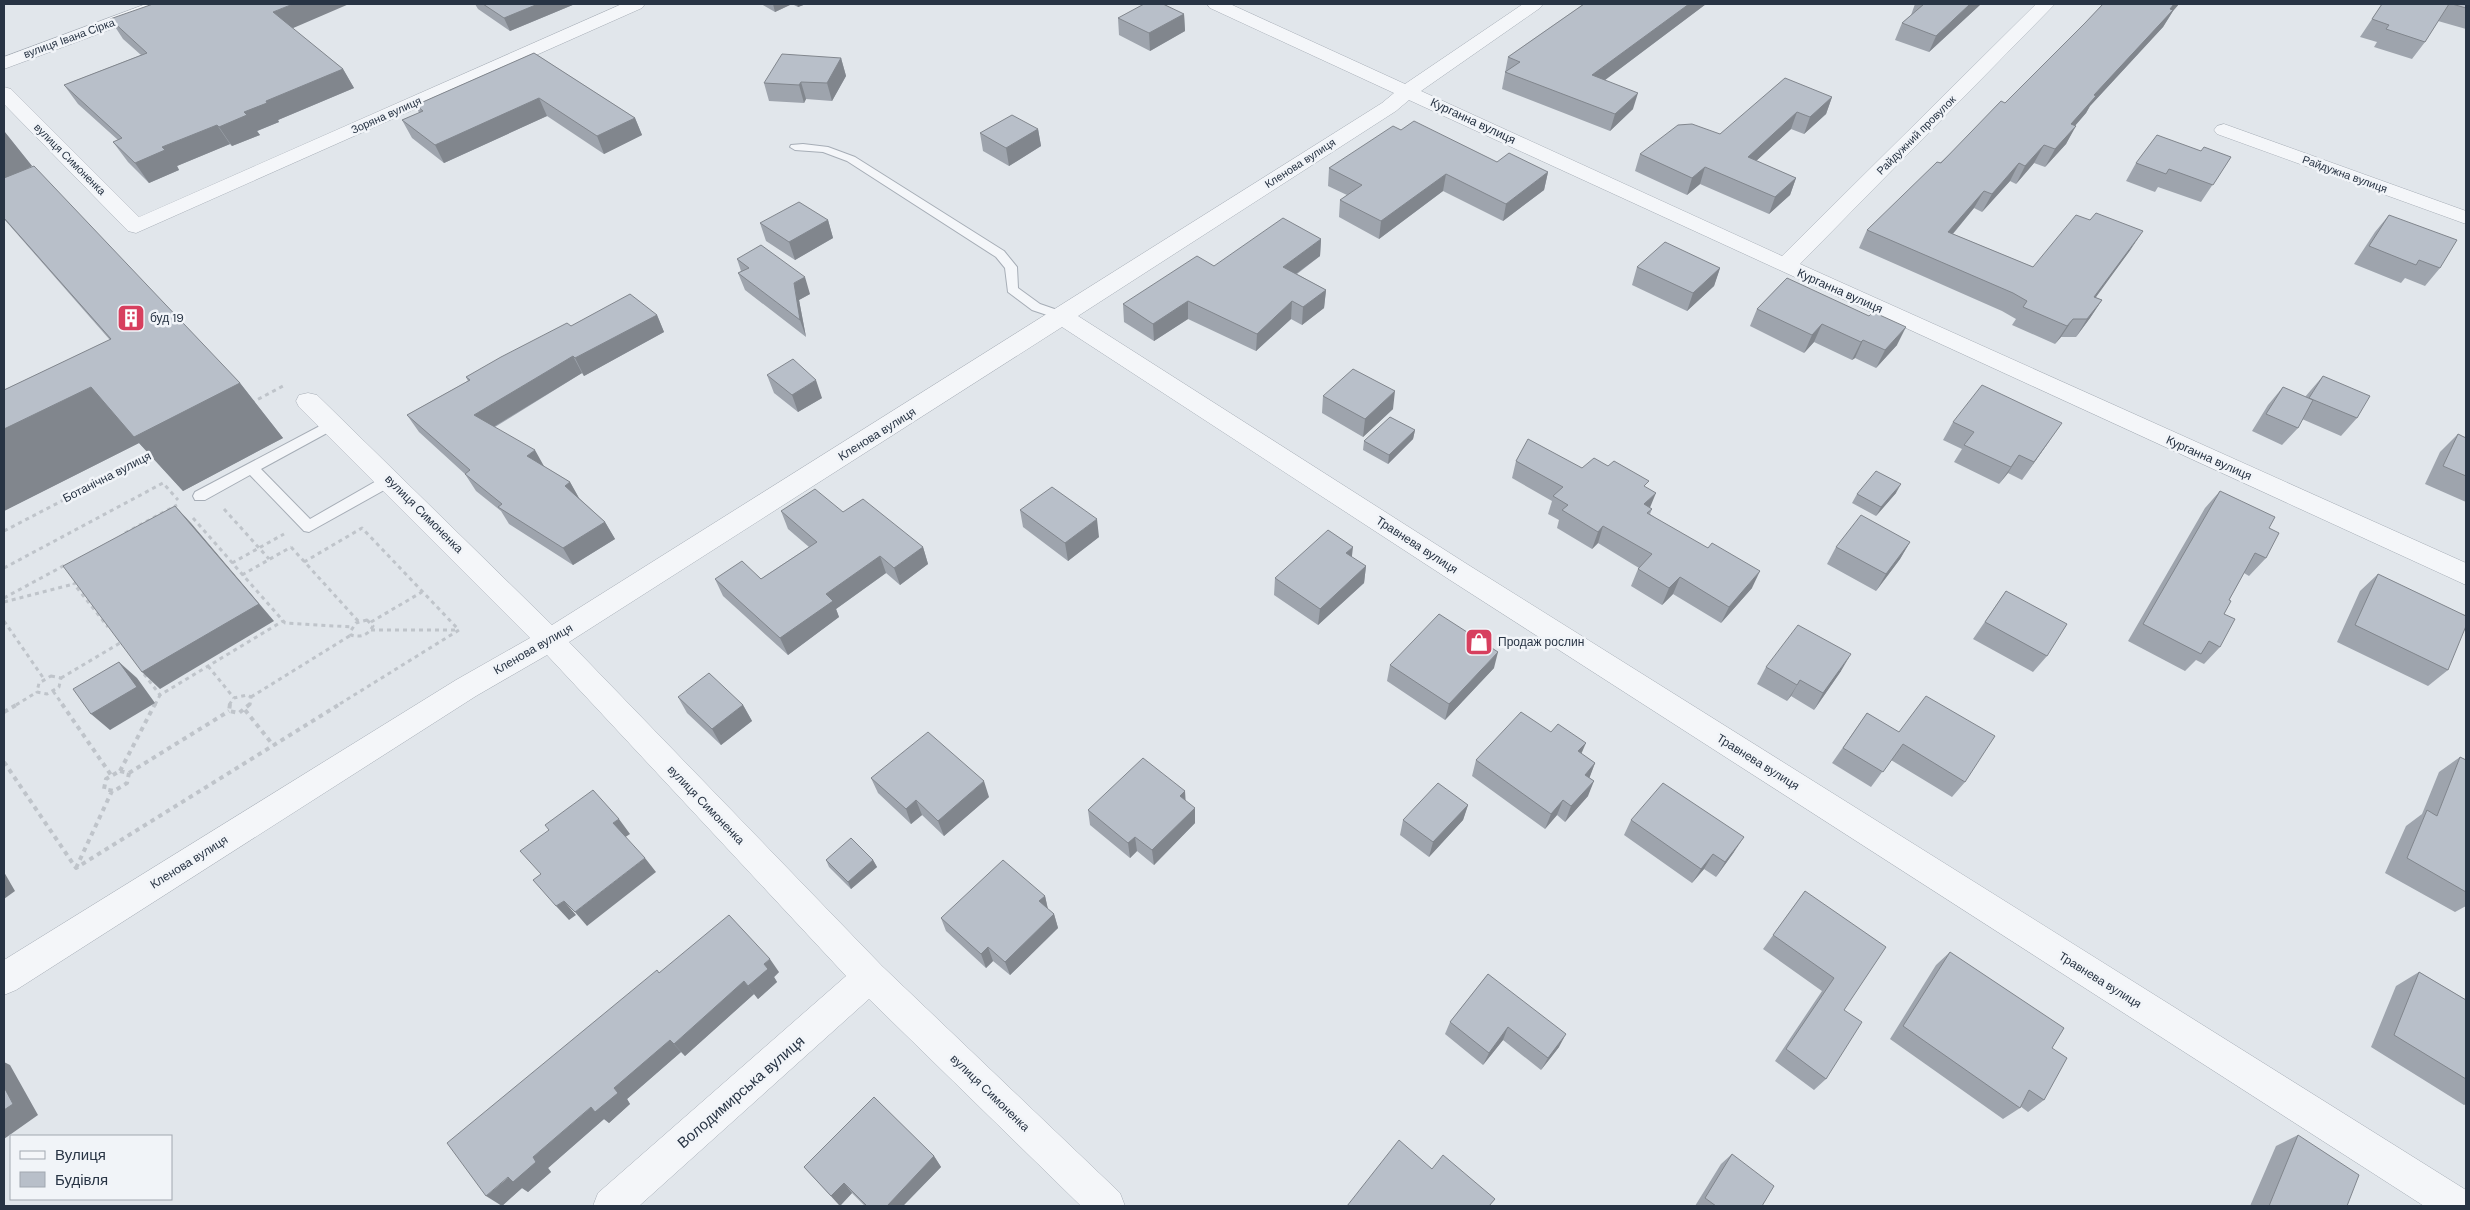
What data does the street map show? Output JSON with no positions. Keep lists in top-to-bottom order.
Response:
{
  "streets": {
    "street": [
      "вулиця Івана Сірка",
      "Зоряна вулиця",
      "Курганна вулиця",
      "Райдужний провулок",
      "вулиця Симоненка",
      "Кленова вулиця",
      "Райдужна вулиця",
      "Травнева вулиця",
      "Володимирська вулиця"
    ],
    "path": ["Ботанічна вулиця"]
  },
  "crossings": [
    ["Зоряна вулиця", "вулиця Симоненка"],
    ["Курганна вулиця", "Райдужний провулок"],
    ["Курганна вулиця", "Кленова вулиця"],
    ["вулиця Симоненка", "Кленова вулиця"],
    ["вулиця Симоненка", "Володимирська вулиця"],
    ["Кленова вулиця", "Травнева вулиця"]
  ],
  "places": {
    "building": ["буд 19"],
    "shop": ["Продаж рослин"]
  },
  "legend": ["Вулиця", "Будівля"]
}
